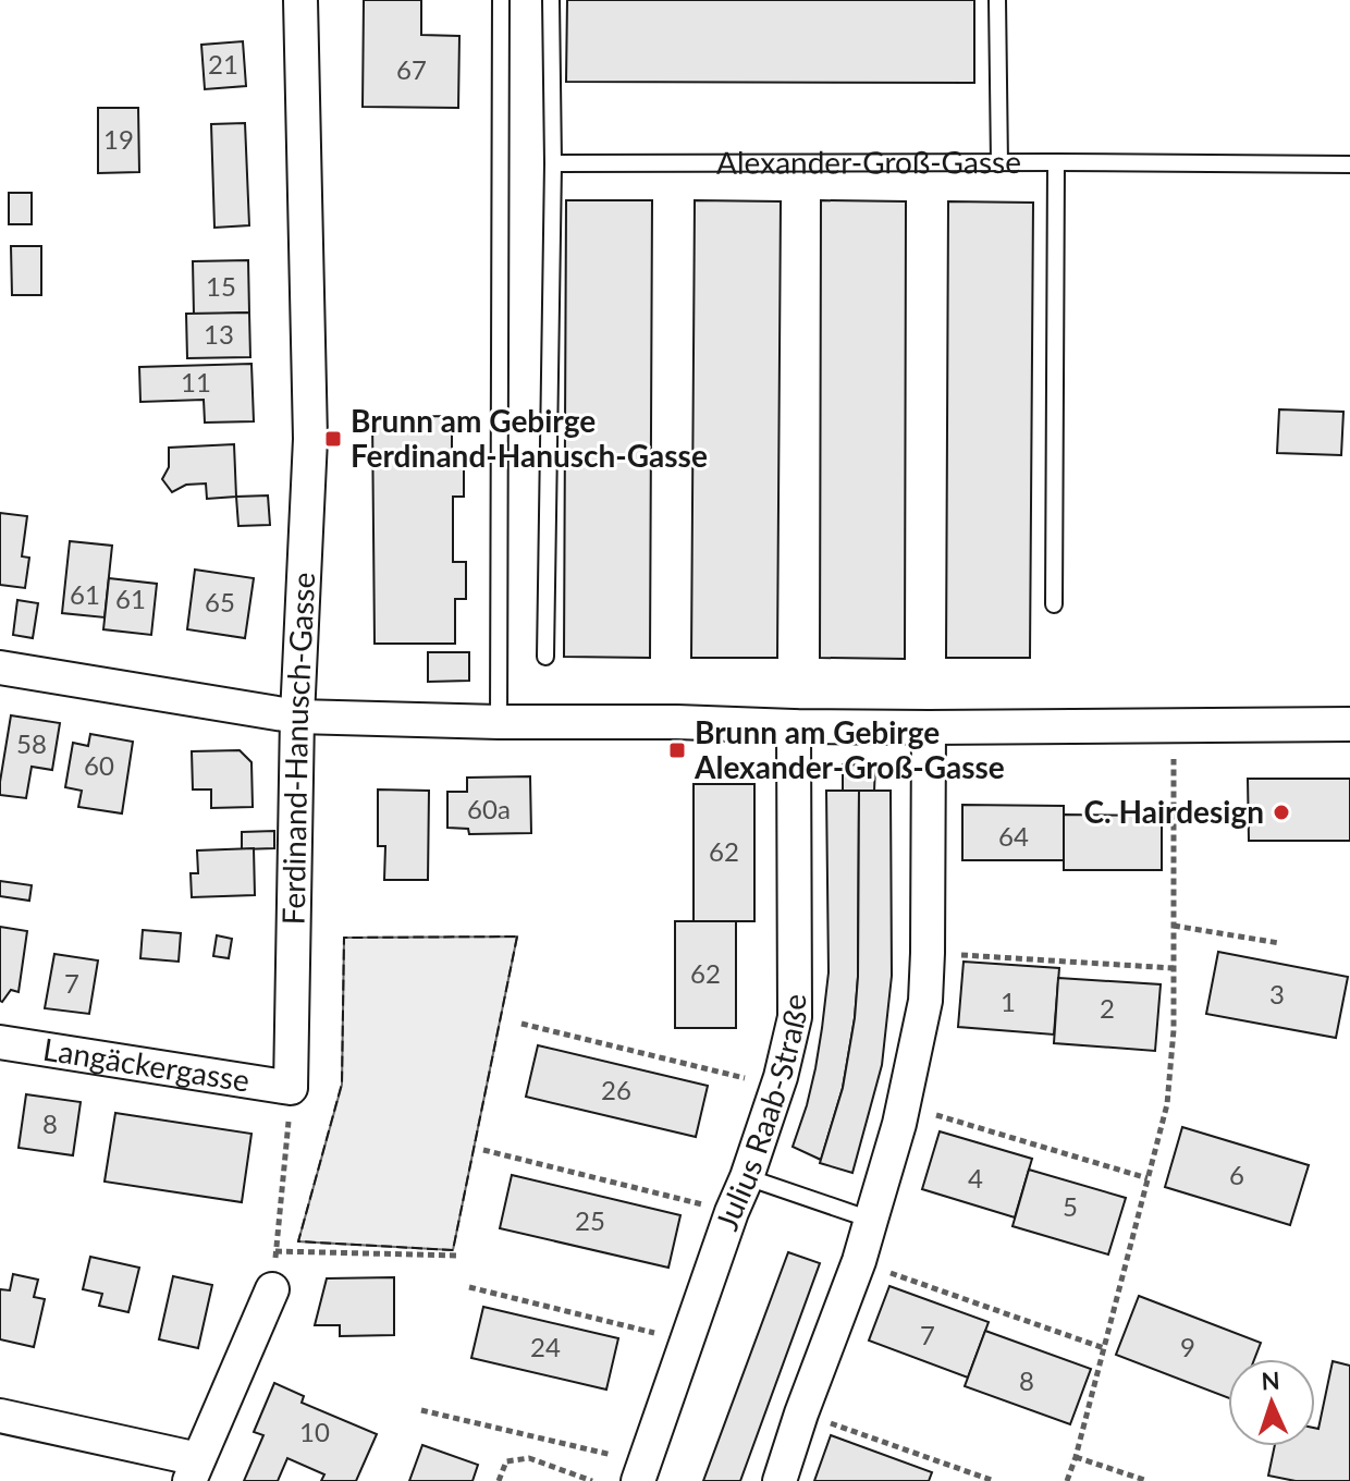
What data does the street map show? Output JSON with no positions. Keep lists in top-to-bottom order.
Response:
{
  "streets": {
    "street": ["Ferdinand-Hanusch-Gasse", "Langäckergasse", "Julius Raab-Straße"],
    "lane": ["Alexander-Groß-Gasse"]
  },
  "crossings": [
    ["Ferdinand-Hanusch-Gasse", "Langäckergasse"]
  ],
  "places": {
    "transit": ["Brunn am Gebirge Ferdinand-Hanusch-Gasse", "Brunn am Gebirge Alexander-Groß-Gasse"],
    "other": ["C. Hairdesign"]
  },
  "house_numbers": [
    "21",
    "67",
    "19",
    "15",
    "13",
    "11",
    "61",
    "61",
    "65",
    "58",
    "60",
    "60a",
    "64",
    "62",
    "62",
    "7",
    "3",
    "1",
    "2",
    "26",
    "8",
    "6",
    "4",
    "5",
    "25",
    "7",
    "24",
    "9",
    "8",
    "10"
  ],
  "north": "top"
}
